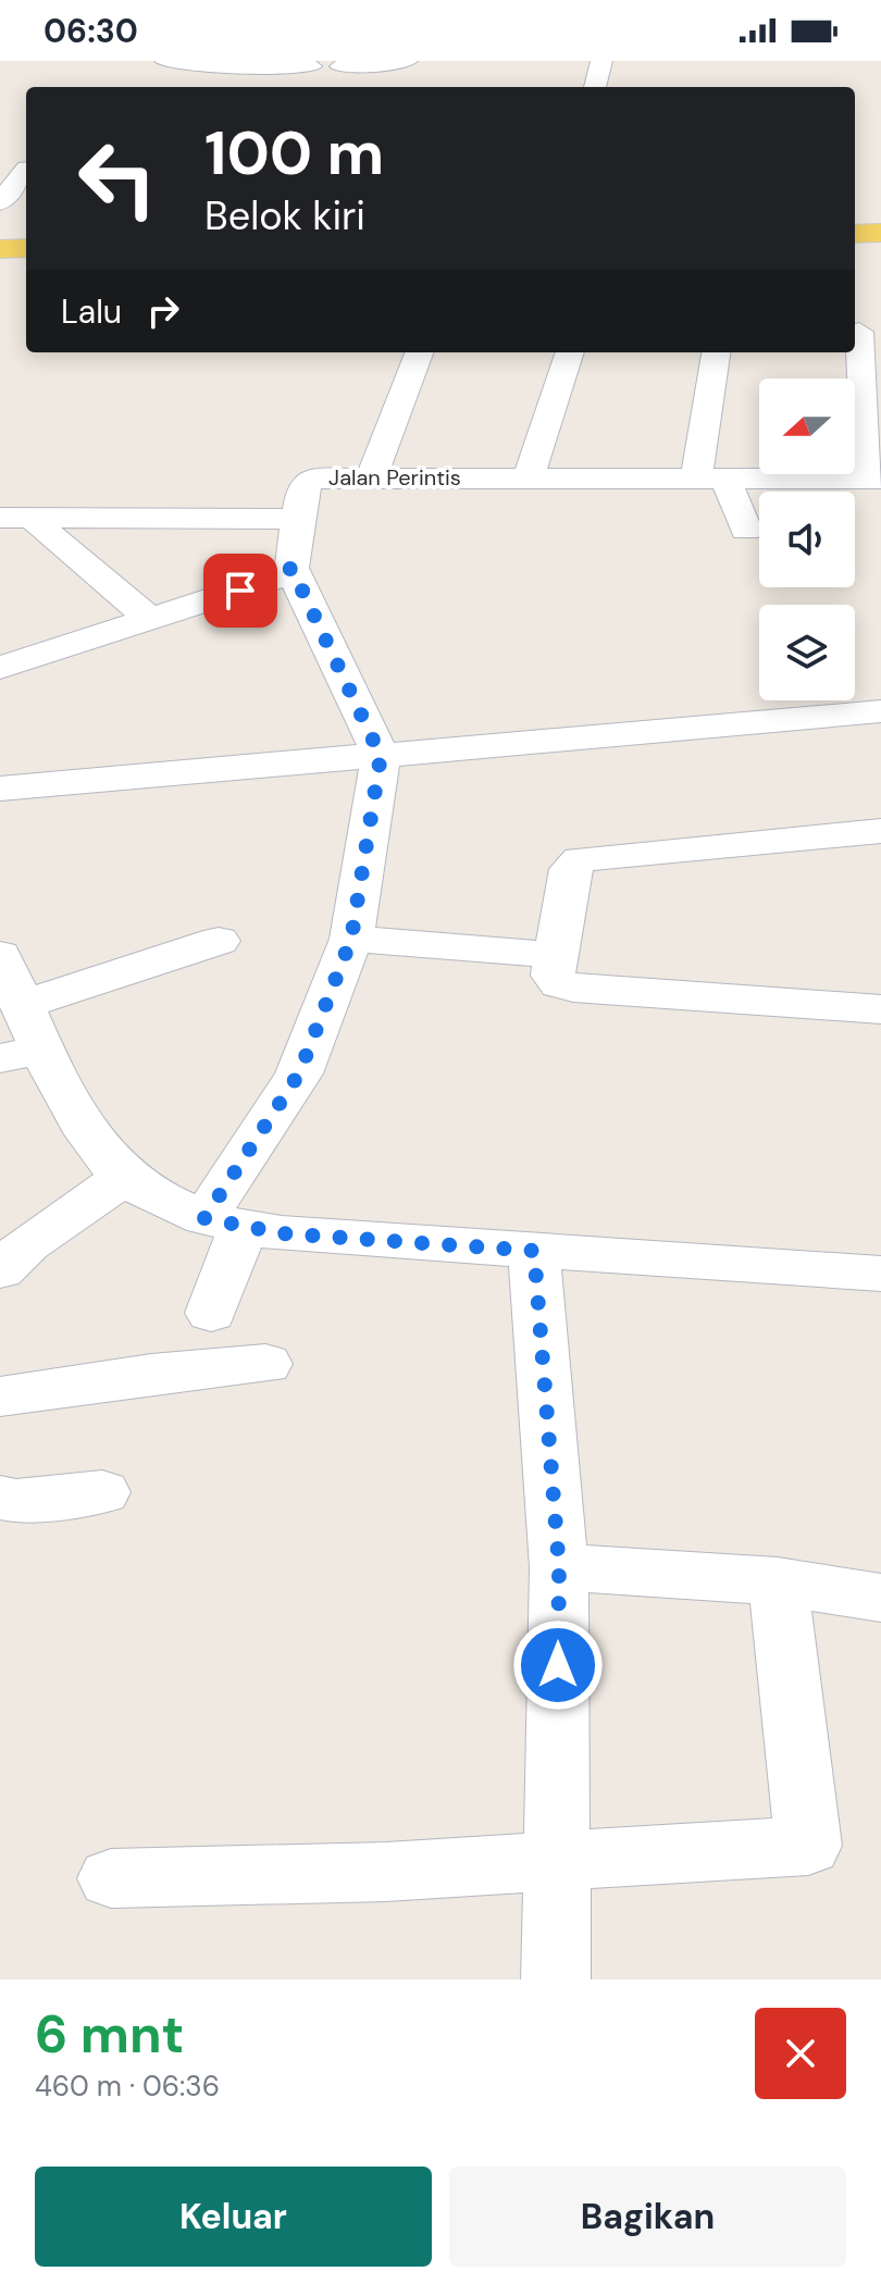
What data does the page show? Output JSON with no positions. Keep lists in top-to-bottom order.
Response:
{
  "streets": {
    "street": ["Jalan Perintis"]
  },
  "north": "left",
  "page": {
    "status": "06:30",
    "turn": ["100 m", "Belok kiri"],
    "then": "Lalu",
    "heading": ["6 mnt", "460 m · 06:36"],
    "buttons": ["Keluar", "Bagikan"]
  }
}
